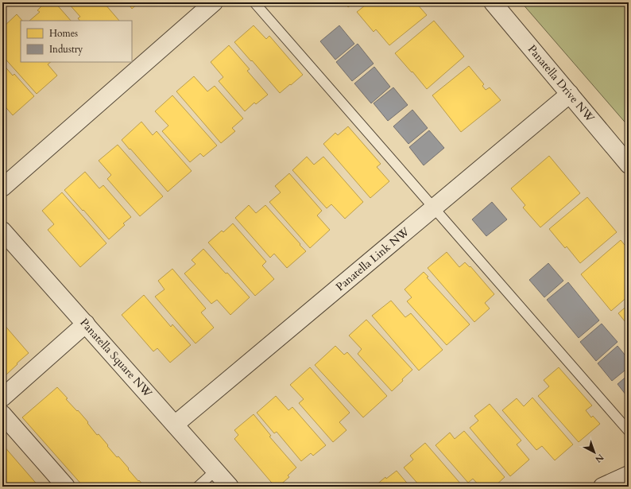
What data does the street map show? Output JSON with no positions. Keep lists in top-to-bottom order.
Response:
{
  "streets": {
    "street": ["Panatella Drive NW", "Panatella Link NW", "Panatella Square NW"]
  },
  "crossings": [
    ["Panatella Drive NW", "Panatella Link NW"],
    ["Panatella Link NW", "Panatella Square NW"]
  ],
  "legend": ["Homes", "Industry"],
  "north": "bottom right"
}
